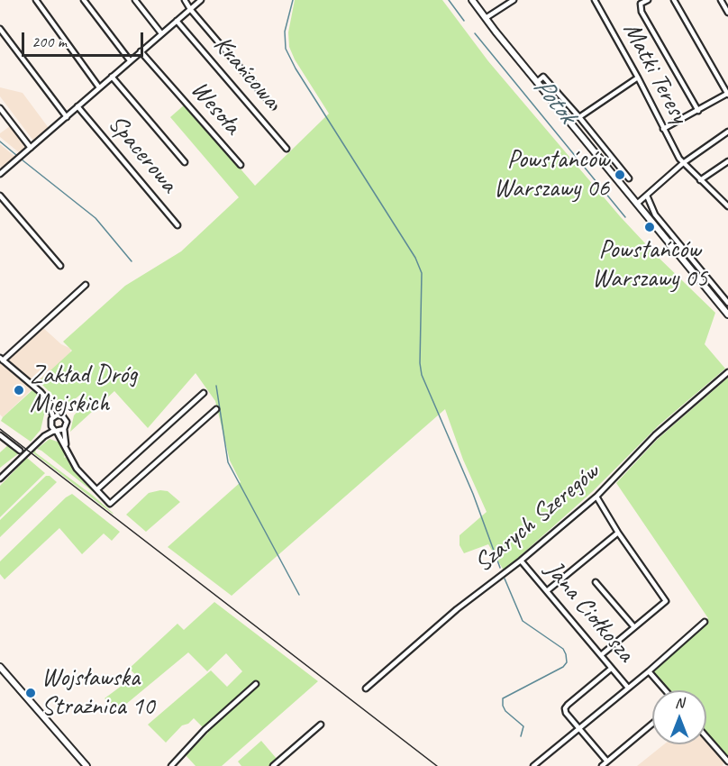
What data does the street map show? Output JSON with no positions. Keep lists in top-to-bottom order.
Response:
{
  "streets": {
    "street": [
      "Krańcowa",
      "Matki Teresy",
      "Wesoła",
      "Spacerowa",
      "Szarych Szeregów",
      "Jana Ciołkosza"
    ]
  },
  "crossings": [
    ["Szarych Szeregów", "Jana Ciołkosza"]
  ],
  "water": ["Potok"],
  "places": [
    "Powstańców Warszawy 06",
    "Powstańców Warszawy 05",
    "Zakład Dróg Miejskich",
    "Wojsławska Strażnica 10"
  ],
  "scale_bar": "200 m",
  "north": "top"
}
